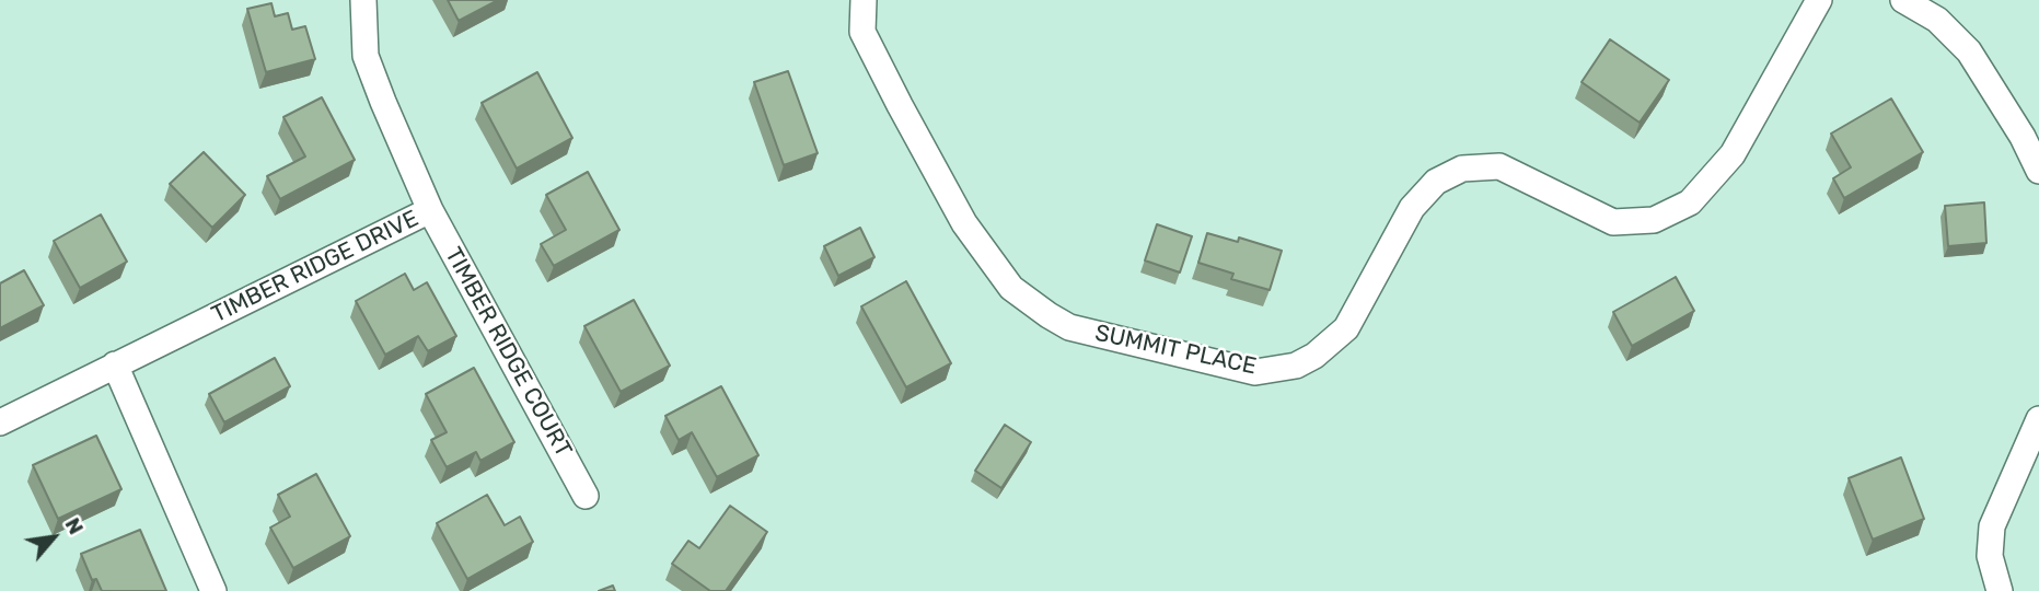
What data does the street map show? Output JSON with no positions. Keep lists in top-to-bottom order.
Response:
{
  "streets": {
    "street": ["TIMBER RIDGE DRIVE", "SUMMIT PLACE", "TIMBER RIDGE COURT"]
  },
  "crossings": [
    ["TIMBER RIDGE DRIVE", "TIMBER RIDGE COURT"]
  ],
  "north": "top right"
}
